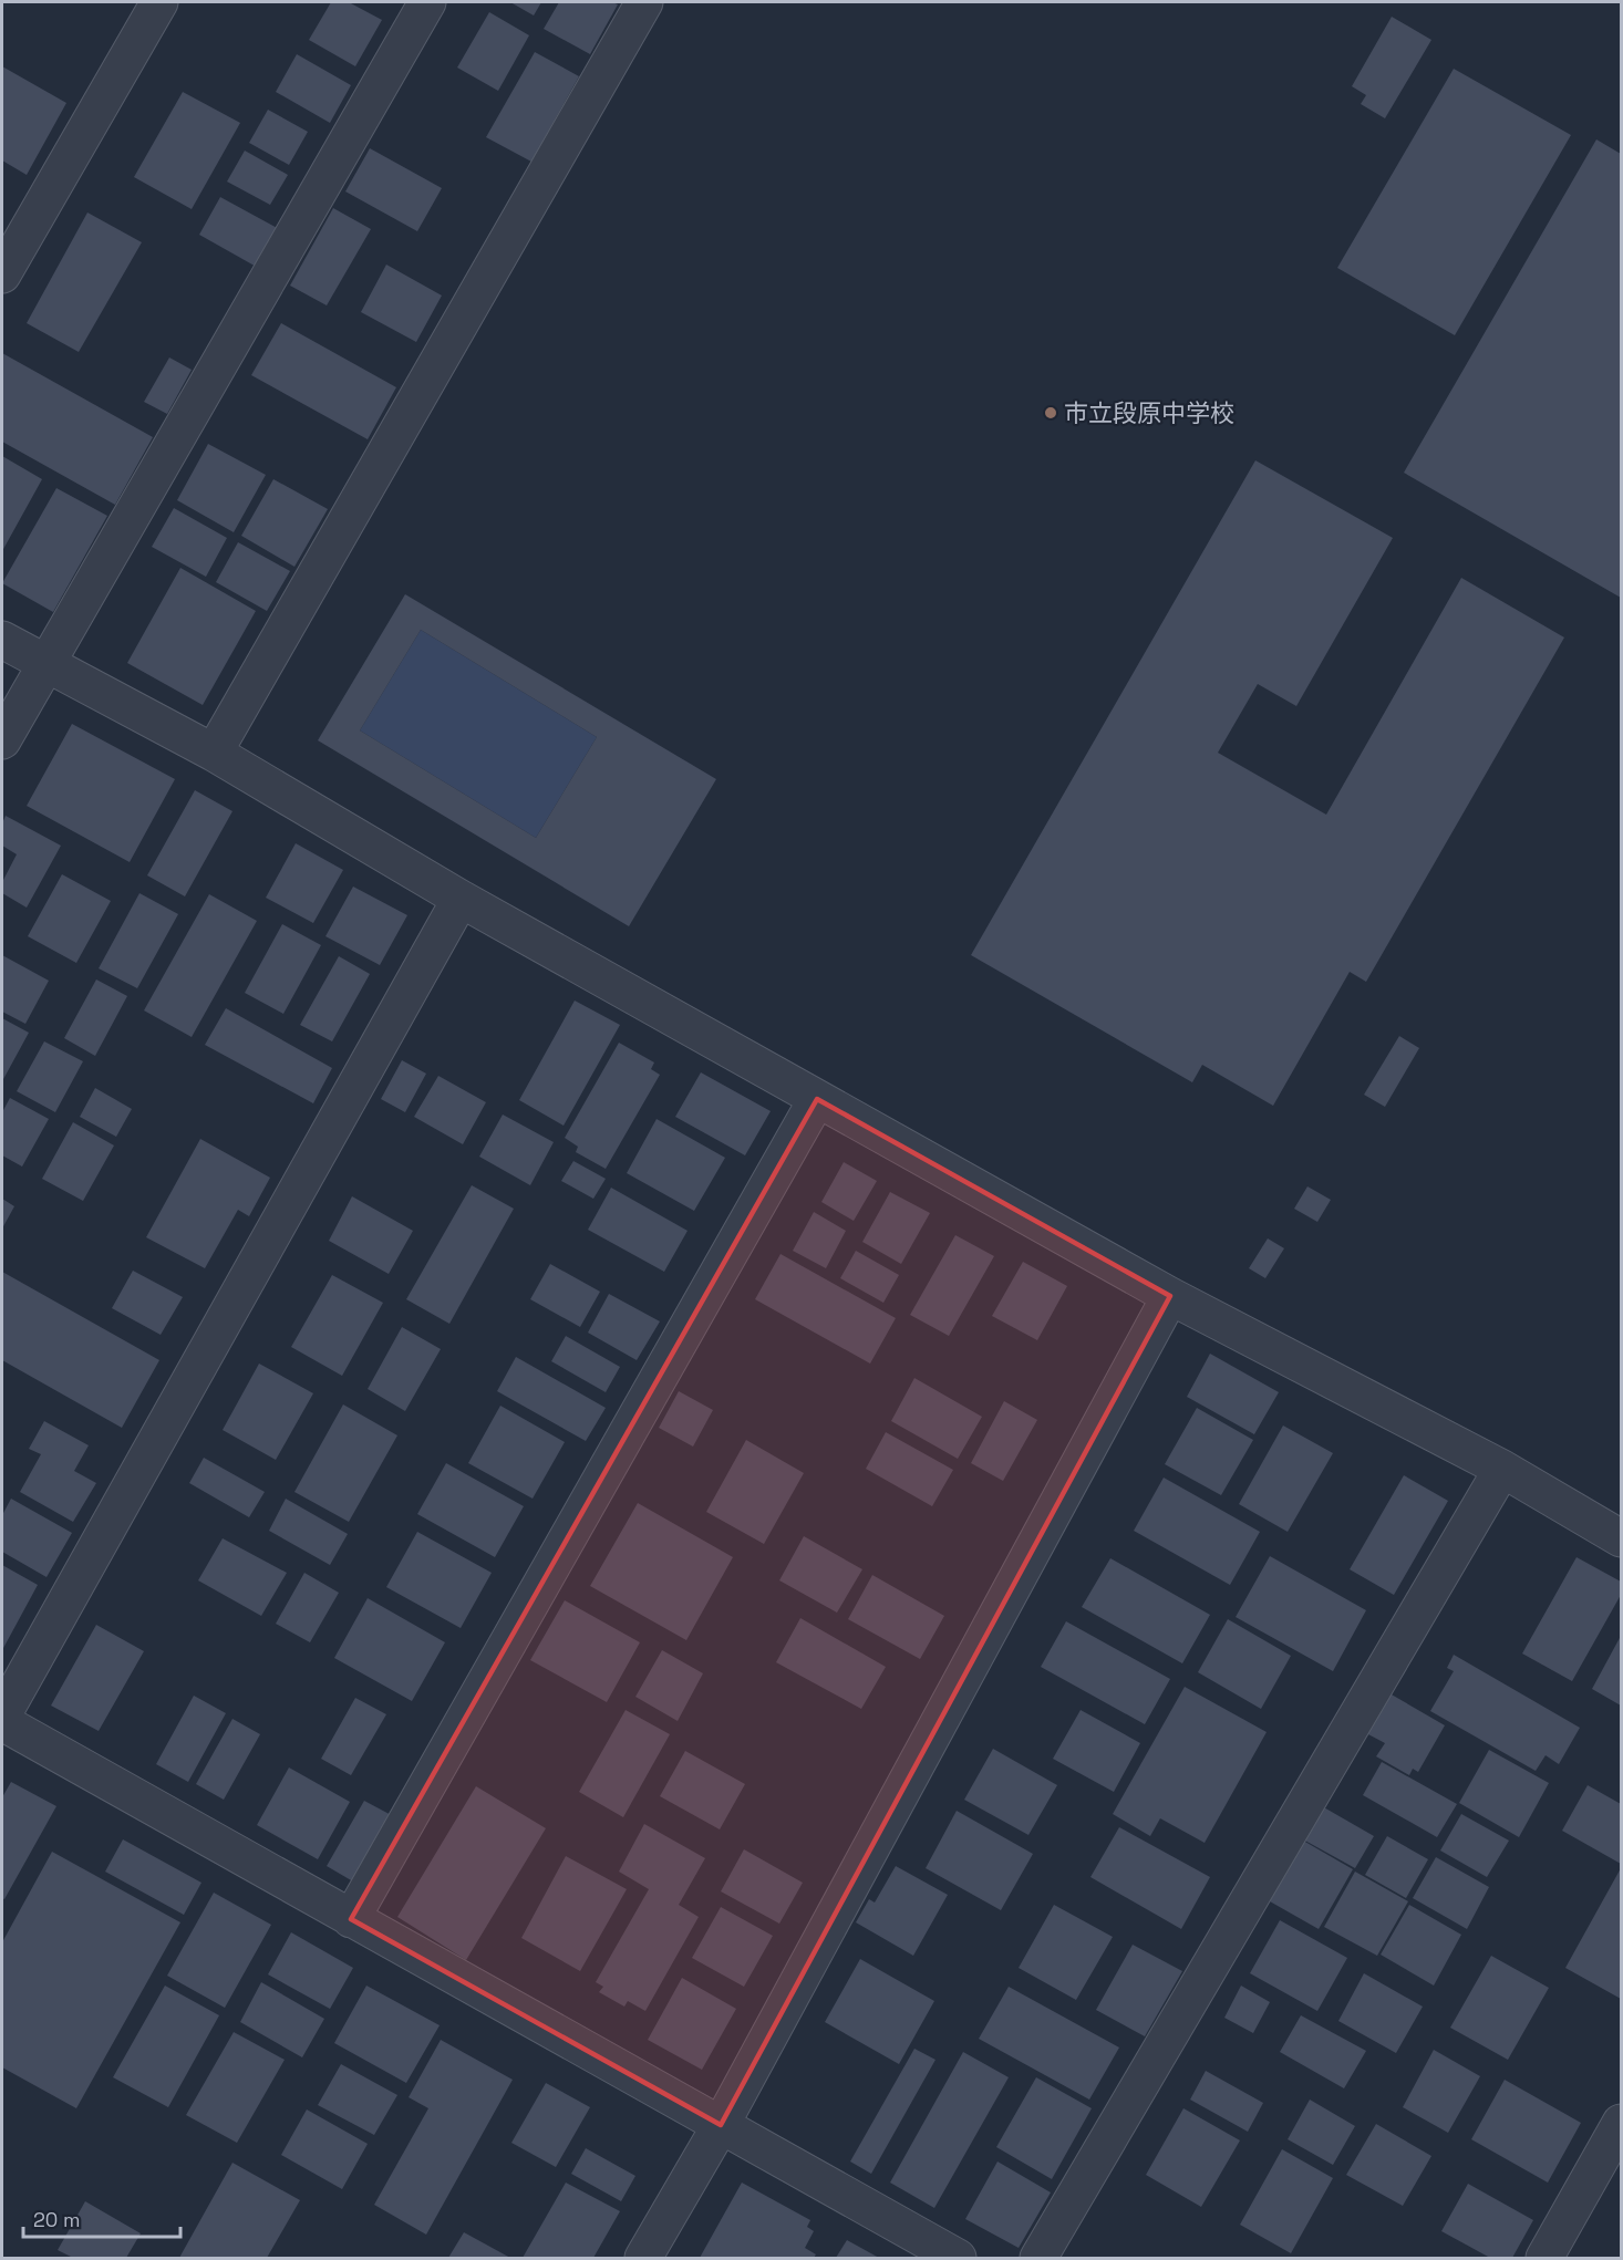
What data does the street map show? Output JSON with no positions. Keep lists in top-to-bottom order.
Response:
{
  "places": ["市立段原中学校"],
  "scale_bar": "20 m"
}
